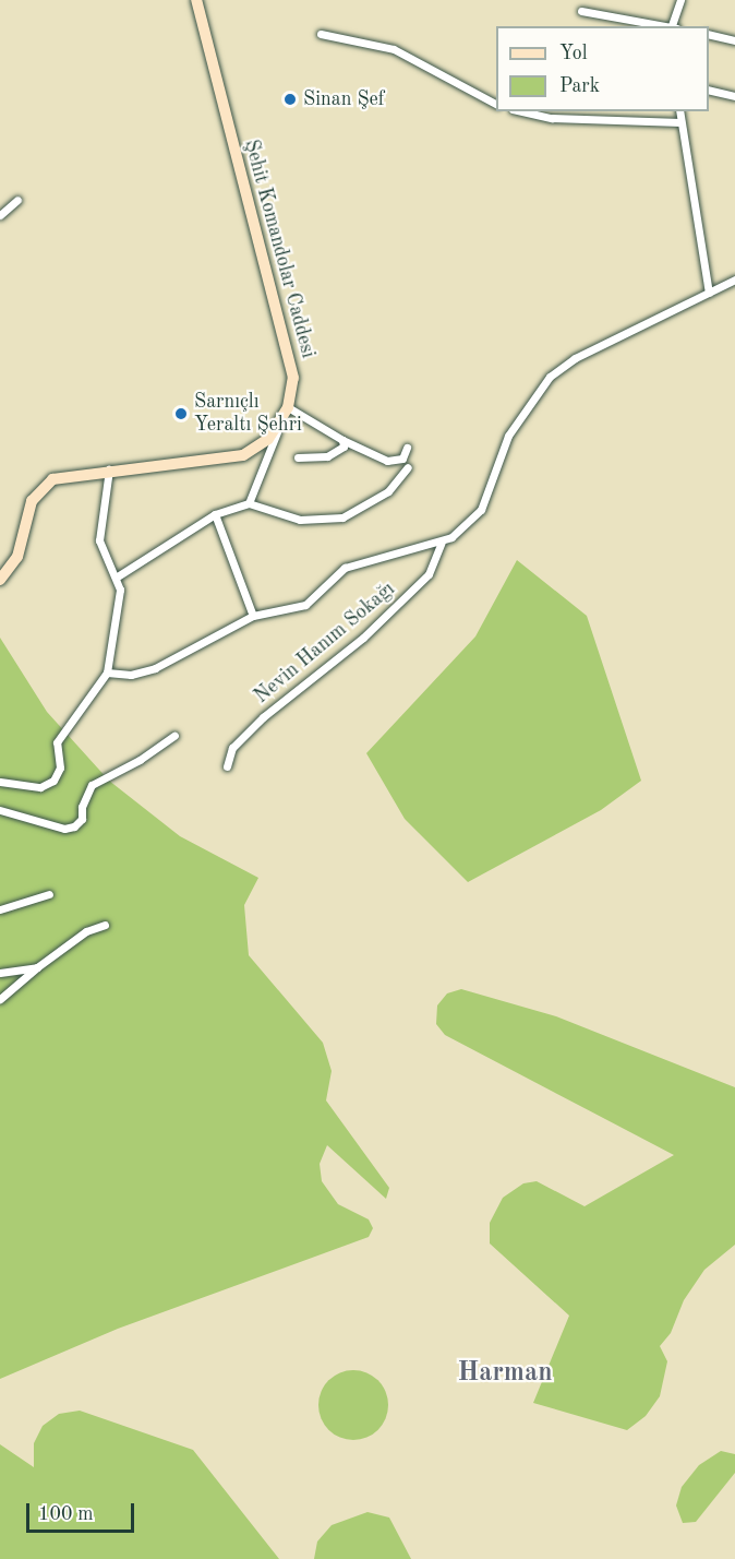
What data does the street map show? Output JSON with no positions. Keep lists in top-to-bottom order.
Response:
{
  "streets": {
    "main road": ["Şehit Komandolar Caddesi"],
    "street": ["Nevin Hanım Sokağı"]
  },
  "districts": ["Harman"],
  "places": ["Sinan Şef", "Sarnıçlı Yeraltı Şehri"],
  "legend": ["Yol", "Park"],
  "scale_bar": "100 m"
}
